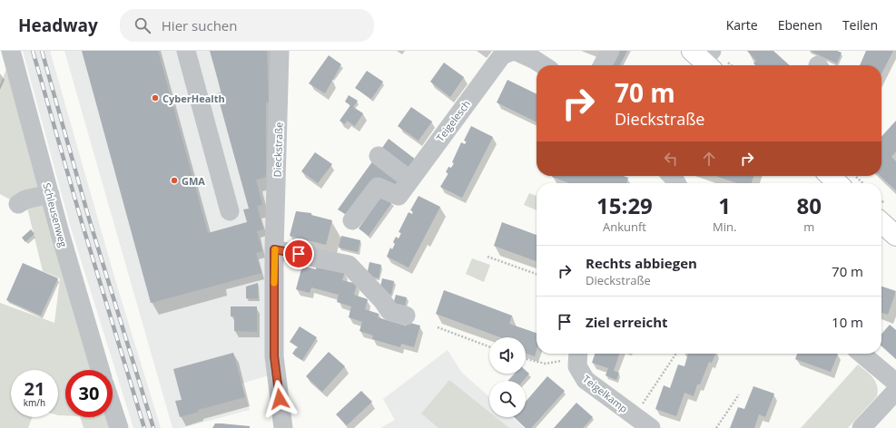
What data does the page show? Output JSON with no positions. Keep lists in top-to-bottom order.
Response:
{
  "streets": {
    "street": [
      "Teigelesch",
      "Dieckstraße",
      "Schleusenweg",
      "Teigelkamp"
    ]
  },
  "places": ["CyberHealth", "GMA"],
  "page": {
    "header": "Headway",
    "search": "Hier suchen",
    "nav": ["Karte", "Ebenen", "Teilen"],
    "turn": ["70 m", "Dieckstraße"],
    "eta": [
      "15:29",
      "Ankunft",
      "1",
      "Min.",
      "80",
      "m"
    ],
    "list": [
      {
        "name": "Rechts abbiegen",
        "note": "Dieckstraße",
        "value": "70 m"
      },
      {
        "name": "Ziel erreicht",
        "value": "10 m"
      }
    ],
    "speed": "21 km/h",
    "limit": "30"
  }
}
